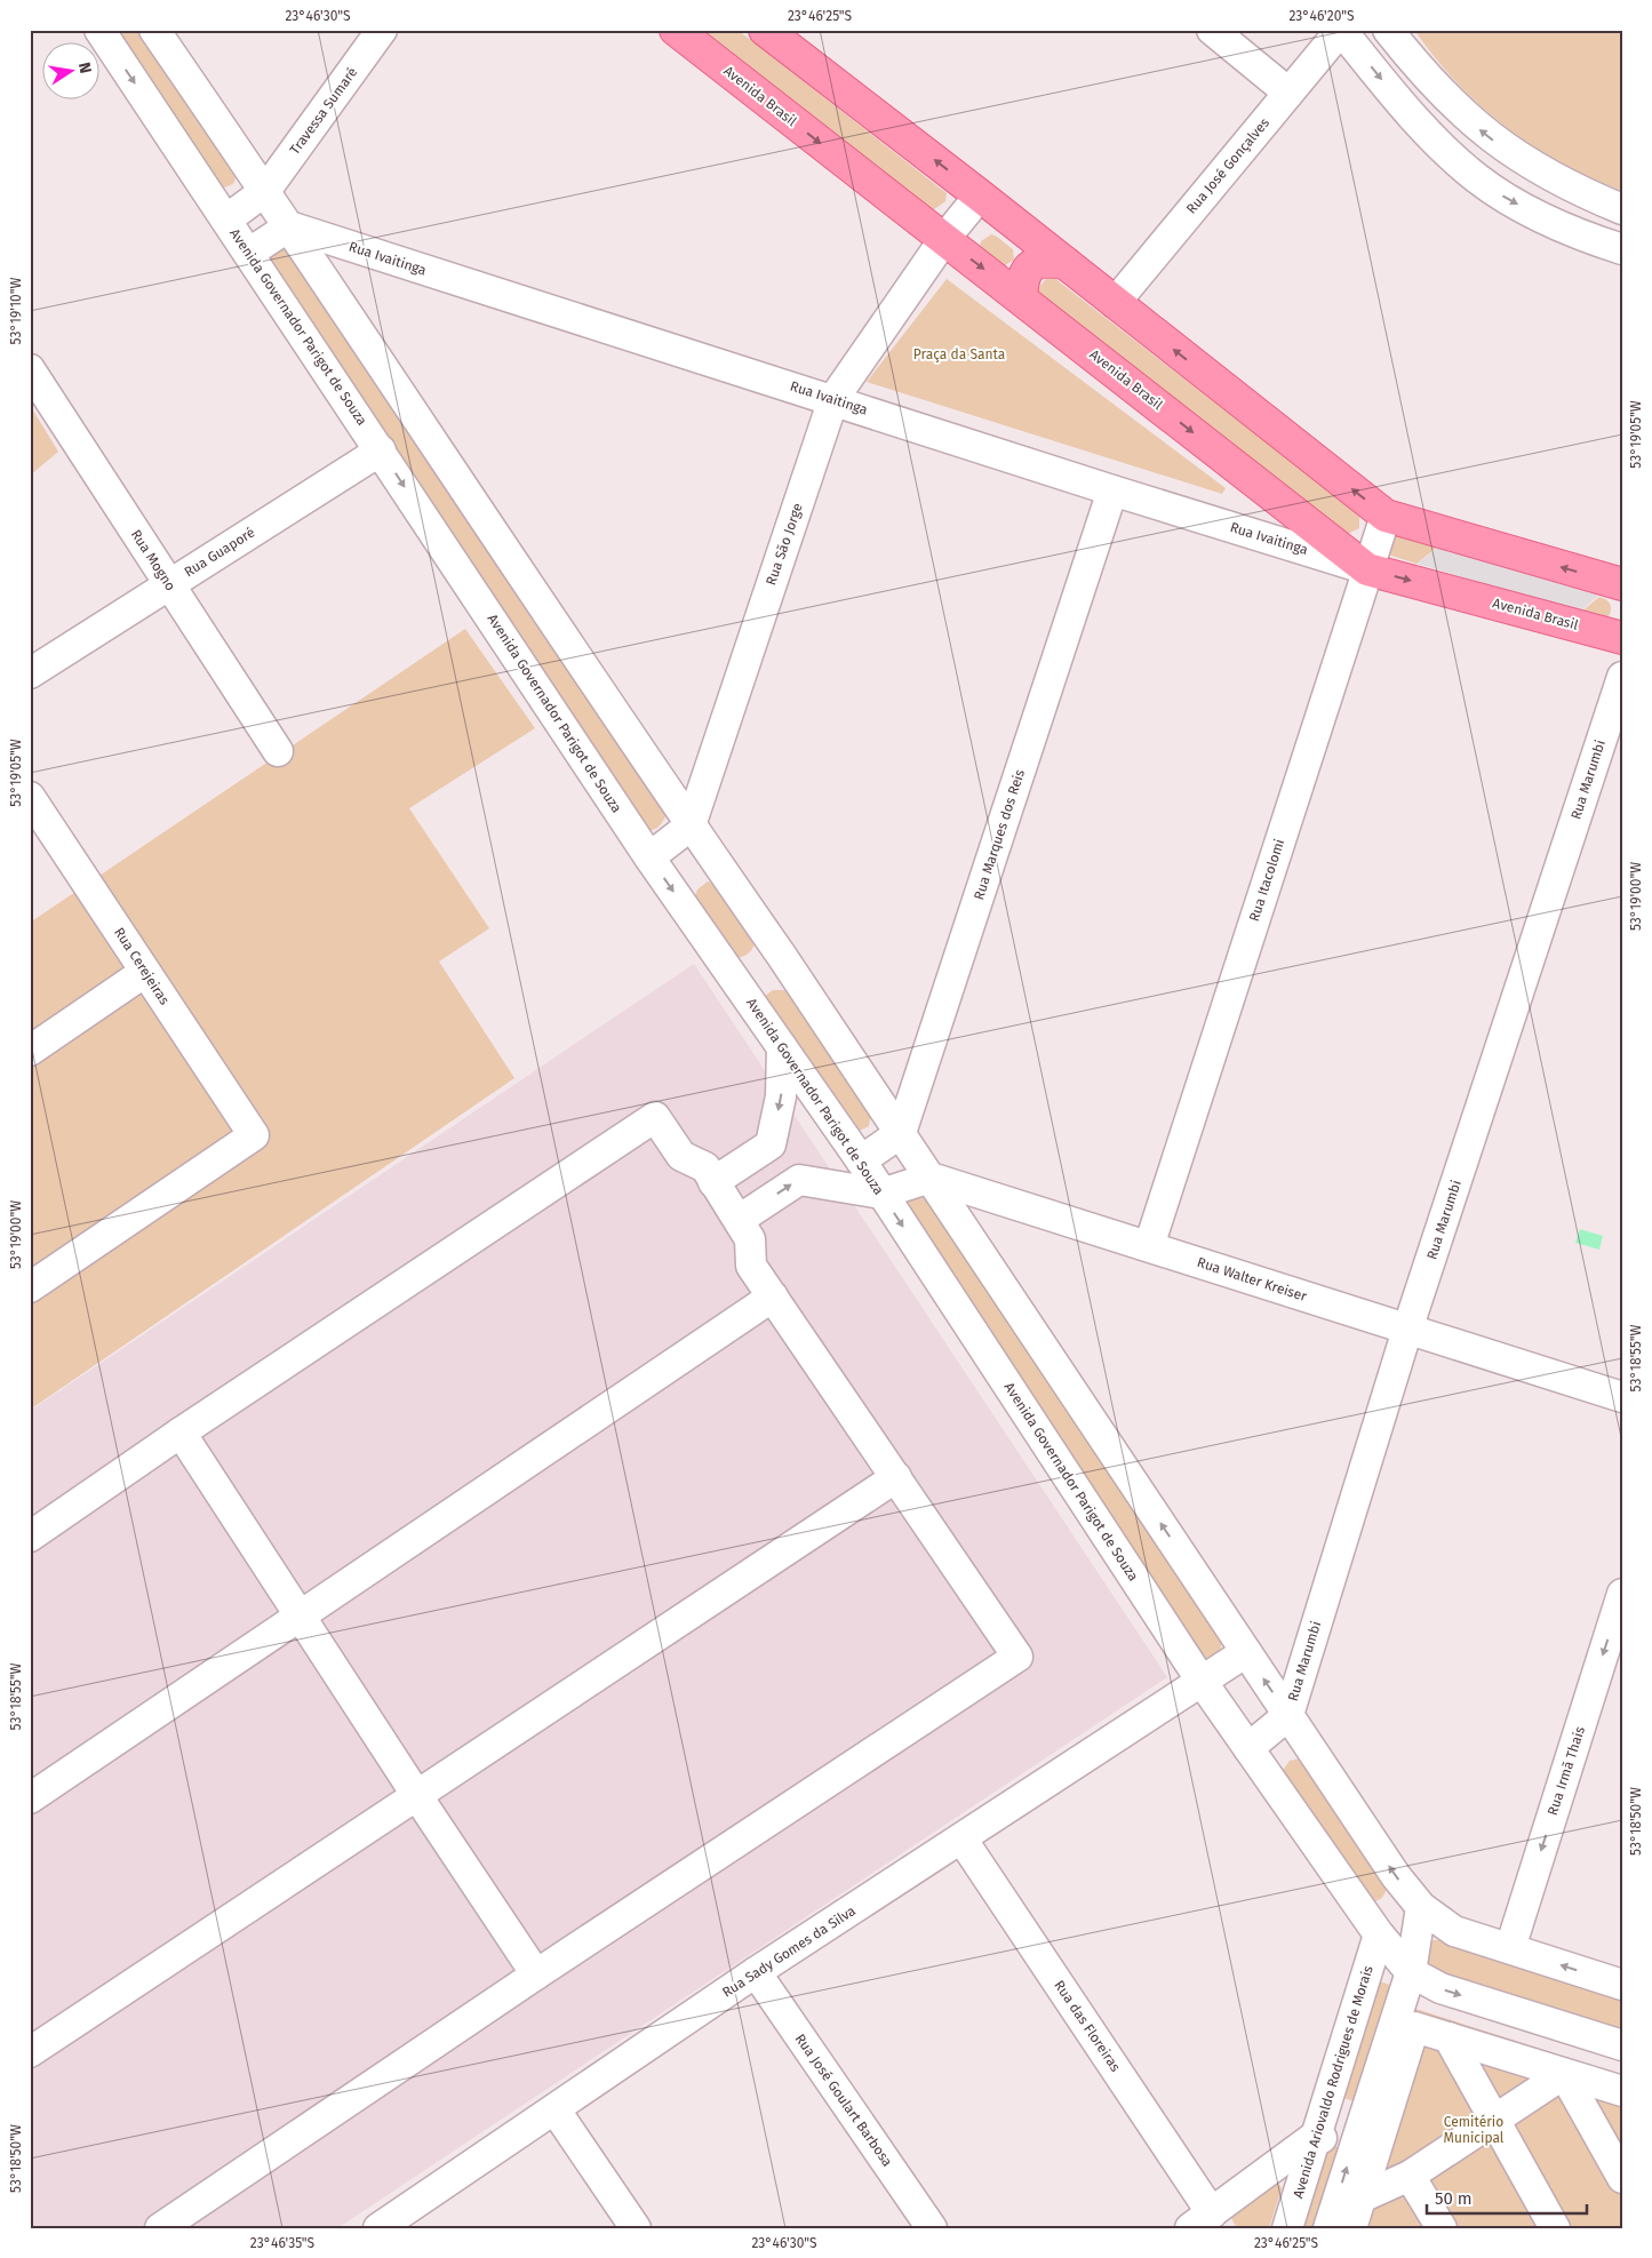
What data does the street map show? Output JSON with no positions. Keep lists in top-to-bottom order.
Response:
{
  "streets": {
    "main road": ["Avenida Brasil"],
    "street": [
      "Travessa Sumaré",
      "Rua José Gonçalves",
      "Rua Ivaitinga",
      "Avenida Governador Parigot de Souza",
      "Rua São Jorge",
      "Rua Guaporé",
      "Rua Mogno",
      "Rua Marumbi",
      "Rua Marques dos Reis",
      "Rua Itacolomi",
      "Rua Cerejeiras",
      "Rua Walter Kreiser",
      "Rua Irmã Thais",
      "Rua Sady Gomes da Silva",
      "Rua das Floreiras",
      "Avenida Ariovaldo Rodrigues de Morais",
      "Rua José Goulart Barbosa"
    ]
  },
  "crossings": [
    ["Avenida Brasil", "Rua Ivaitinga"],
    ["Avenida Brasil", "Rua São Jorge"],
    ["Avenida Brasil", "Rua Itacolomi"],
    ["Travessa Sumaré", "Avenida Governador Parigot de Souza"],
    ["Rua Ivaitinga", "Rua São Jorge"],
    ["Rua Ivaitinga", "Rua Marques dos Reis"],
    ["Rua Ivaitinga", "Rua Itacolomi"],
    ["Avenida Governador Parigot de Souza", "Rua Guaporé"],
    ["Avenida Governador Parigot de Souza", "Rua Marumbi"],
    ["Avenida Governador Parigot de Souza", "Rua Sady Gomes da Silva"],
    ["Avenida Governador Parigot de Souza", "Avenida Ariovaldo Rodrigues de Morais"],
    ["Rua Guaporé", "Rua Mogno"],
    ["Rua Marumbi", "Rua Walter Kreiser"],
    ["Rua Itacolomi", "Rua Walter Kreiser"],
    ["Rua Sady Gomes da Silva", "Rua das Floreiras"],
    ["Rua Sady Gomes da Silva", "Rua José Goulart Barbosa"]
  ],
  "one_way": ["Rua Irmã Thais"],
  "parks": ["Praça da Santa", "Cemitério Municipal"],
  "scale_bar": "50 m",
  "north": "right",
  "coordinates": [
    "23°46'30\"S",
    "23°46'25\"S",
    "23°46'20\"S",
    "53°19'10\"W",
    "53°19'05\"W",
    "53°19'00\"W",
    "53°18'55\"W",
    "53°18'50\"W",
    "23°46'35\"S"
  ]
}
